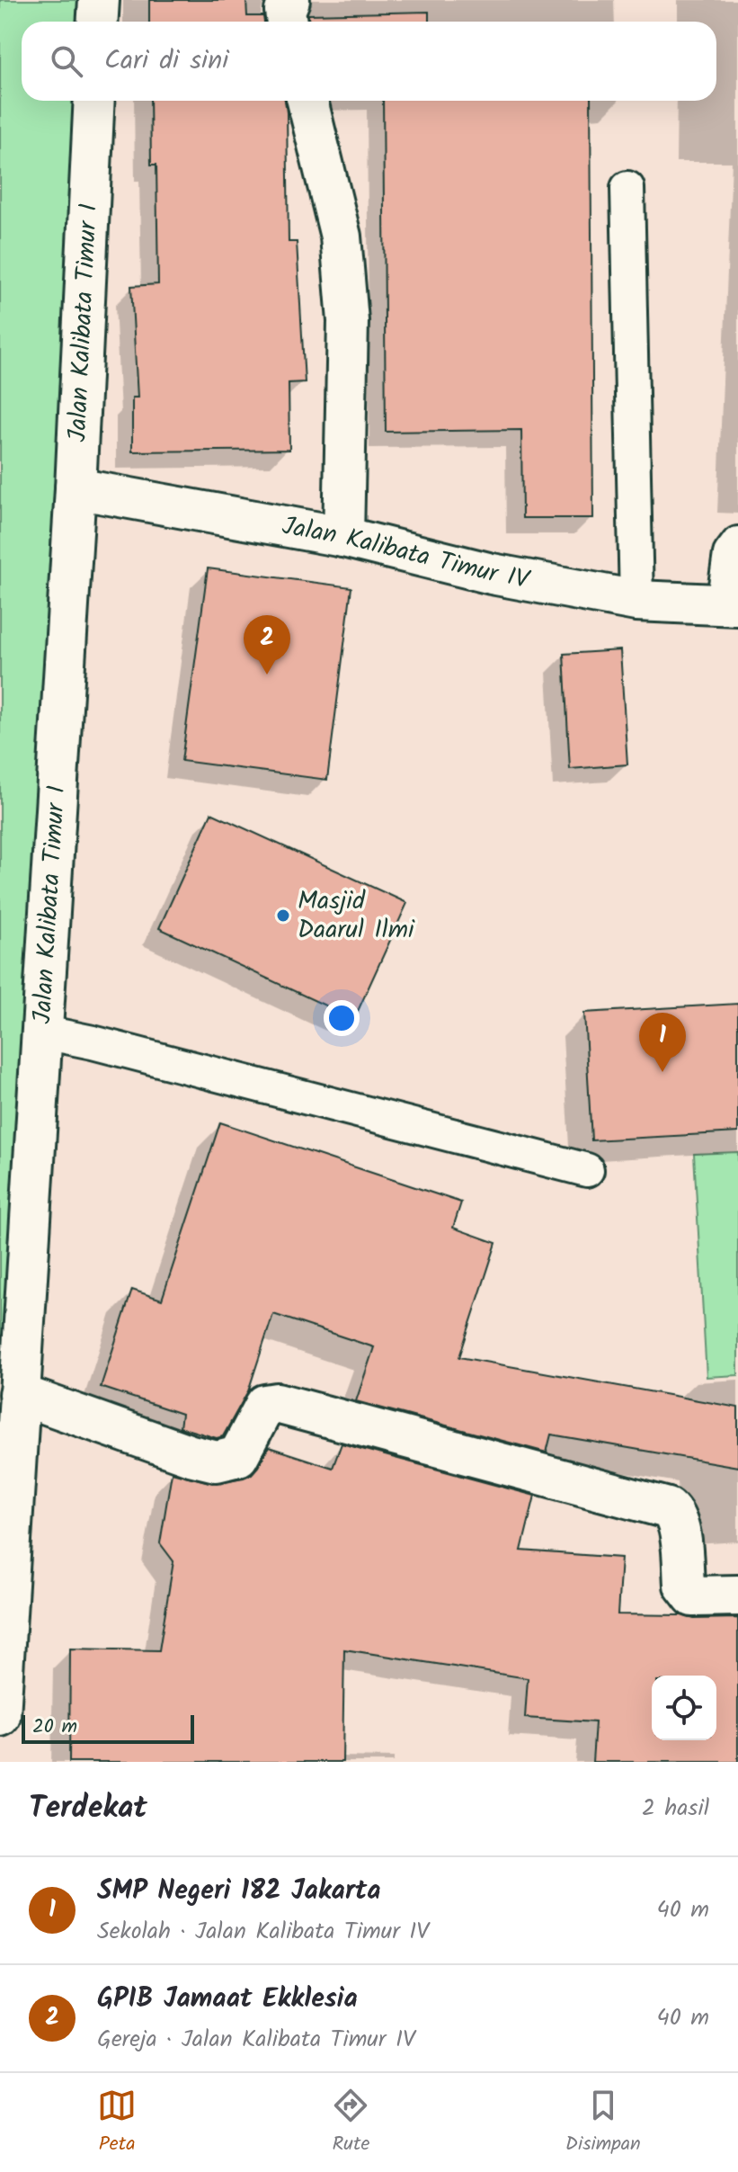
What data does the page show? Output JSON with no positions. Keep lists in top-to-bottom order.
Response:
{
  "streets": {
    "street": ["Jalan Kalibata Timur I", "Jalan Kalibata Timur IV"]
  },
  "crossings": [
    ["Jalan Kalibata Timur I", "Jalan Kalibata Timur IV"]
  ],
  "places": ["Masjid Daarul Ilmi"],
  "scale_bar": "20 m",
  "page": {
    "search": "Cari di sini",
    "pins": ["2", "1"],
    "scale": "20 m",
    "heading": ["Terdekat", "2 hasil"],
    "list": [
      {
        "mark": "1",
        "name": "SMP Negeri 182 Jakarta",
        "note": "Sekolah · Jalan Kalibata Timur IV",
        "value": "40 m"
      },
      {
        "mark": "2",
        "name": "GPIB Jamaat Ekklesia",
        "note": "Gereja · Jalan Kalibata Timur IV",
        "value": "40 m"
      }
    ],
    "nav": ["Peta", "Rute", "Disimpan"]
  }
}
